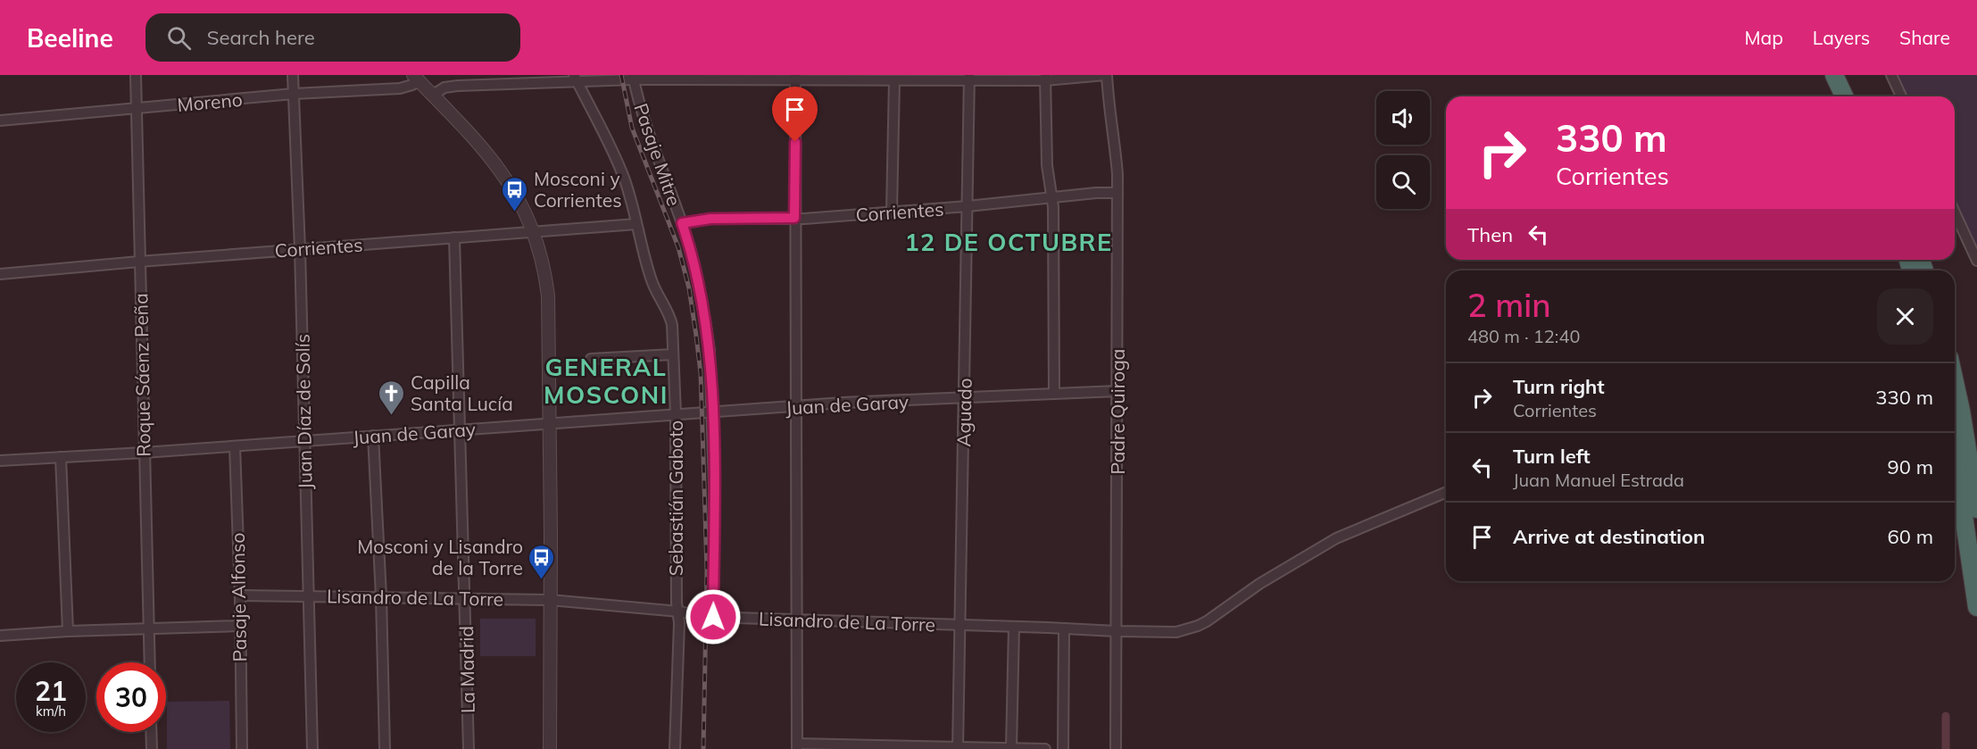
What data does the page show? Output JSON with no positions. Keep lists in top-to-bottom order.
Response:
{
  "streets": {
    "street": [
      "Moreno",
      "Pasaje Mitre",
      "Corrientes",
      "Roque Sáenz Peña",
      "Juan de Garay",
      "Juan Díaz de Solís",
      "Padre Quiroga",
      "Aguado",
      "Sebastián Gaboto",
      "Pasaje Alfonso",
      "Lisandro de La Torre",
      "La Madrid"
    ]
  },
  "crossings": [
    ["Moreno", "Roque Sáenz Peña"],
    ["Moreno", "Juan Díaz de Solís"],
    ["Pasaje Mitre", "Corrientes"],
    ["Pasaje Mitre", "Juan de Garay"],
    ["Pasaje Mitre", "Lisandro de La Torre"],
    ["Corrientes", "Roque Sáenz Peña"],
    ["Corrientes", "Juan Díaz de Solís"],
    ["Corrientes", "Padre Quiroga"],
    ["Corrientes", "Aguado"],
    ["Corrientes", "Sebastián Gaboto"],
    ["Corrientes", "La Madrid"],
    ["Roque Sáenz Peña", "Juan de Garay"],
    ["Juan de Garay", "Juan Díaz de Solís"],
    ["Juan de Garay", "Padre Quiroga"],
    ["Juan de Garay", "Aguado"],
    ["Juan de Garay", "Sebastián Gaboto"],
    ["Juan de Garay", "Pasaje Alfonso"],
    ["Juan de Garay", "La Madrid"],
    ["Juan Díaz de Solís", "Lisandro de La Torre"],
    ["Padre Quiroga", "Lisandro de La Torre"],
    ["Aguado", "Lisandro de La Torre"],
    ["Sebastián Gaboto", "Lisandro de La Torre"],
    ["Pasaje Alfonso", "Lisandro de La Torre"],
    ["Lisandro de La Torre", "La Madrid"]
  ],
  "districts": ["12 DE OCTUBRE", "GENERAL MOSCONI"],
  "places": {
    "bus stop": ["Mosconi y Corrientes", "Mosconi y Lisandro de la Torre"],
    "church": ["Capilla Santa Lucía"]
  },
  "page": {
    "header": "Beeline",
    "search": "Search here",
    "nav": ["Map", "Layers", "Share"],
    "turn": ["330 m", "Corrientes"],
    "then": "Then",
    "heading": ["2 min", "480 m · 12:40"],
    "list": [
      {
        "name": "Turn right",
        "note": "Corrientes",
        "value": "330 m"
      },
      {
        "name": "Turn left",
        "note": "Juan Manuel Estrada",
        "value": "90 m"
      },
      {
        "name": "Arrive at destination",
        "value": "60 m"
      }
    ],
    "speed": "21 km/h",
    "limit": "30"
  }
}
